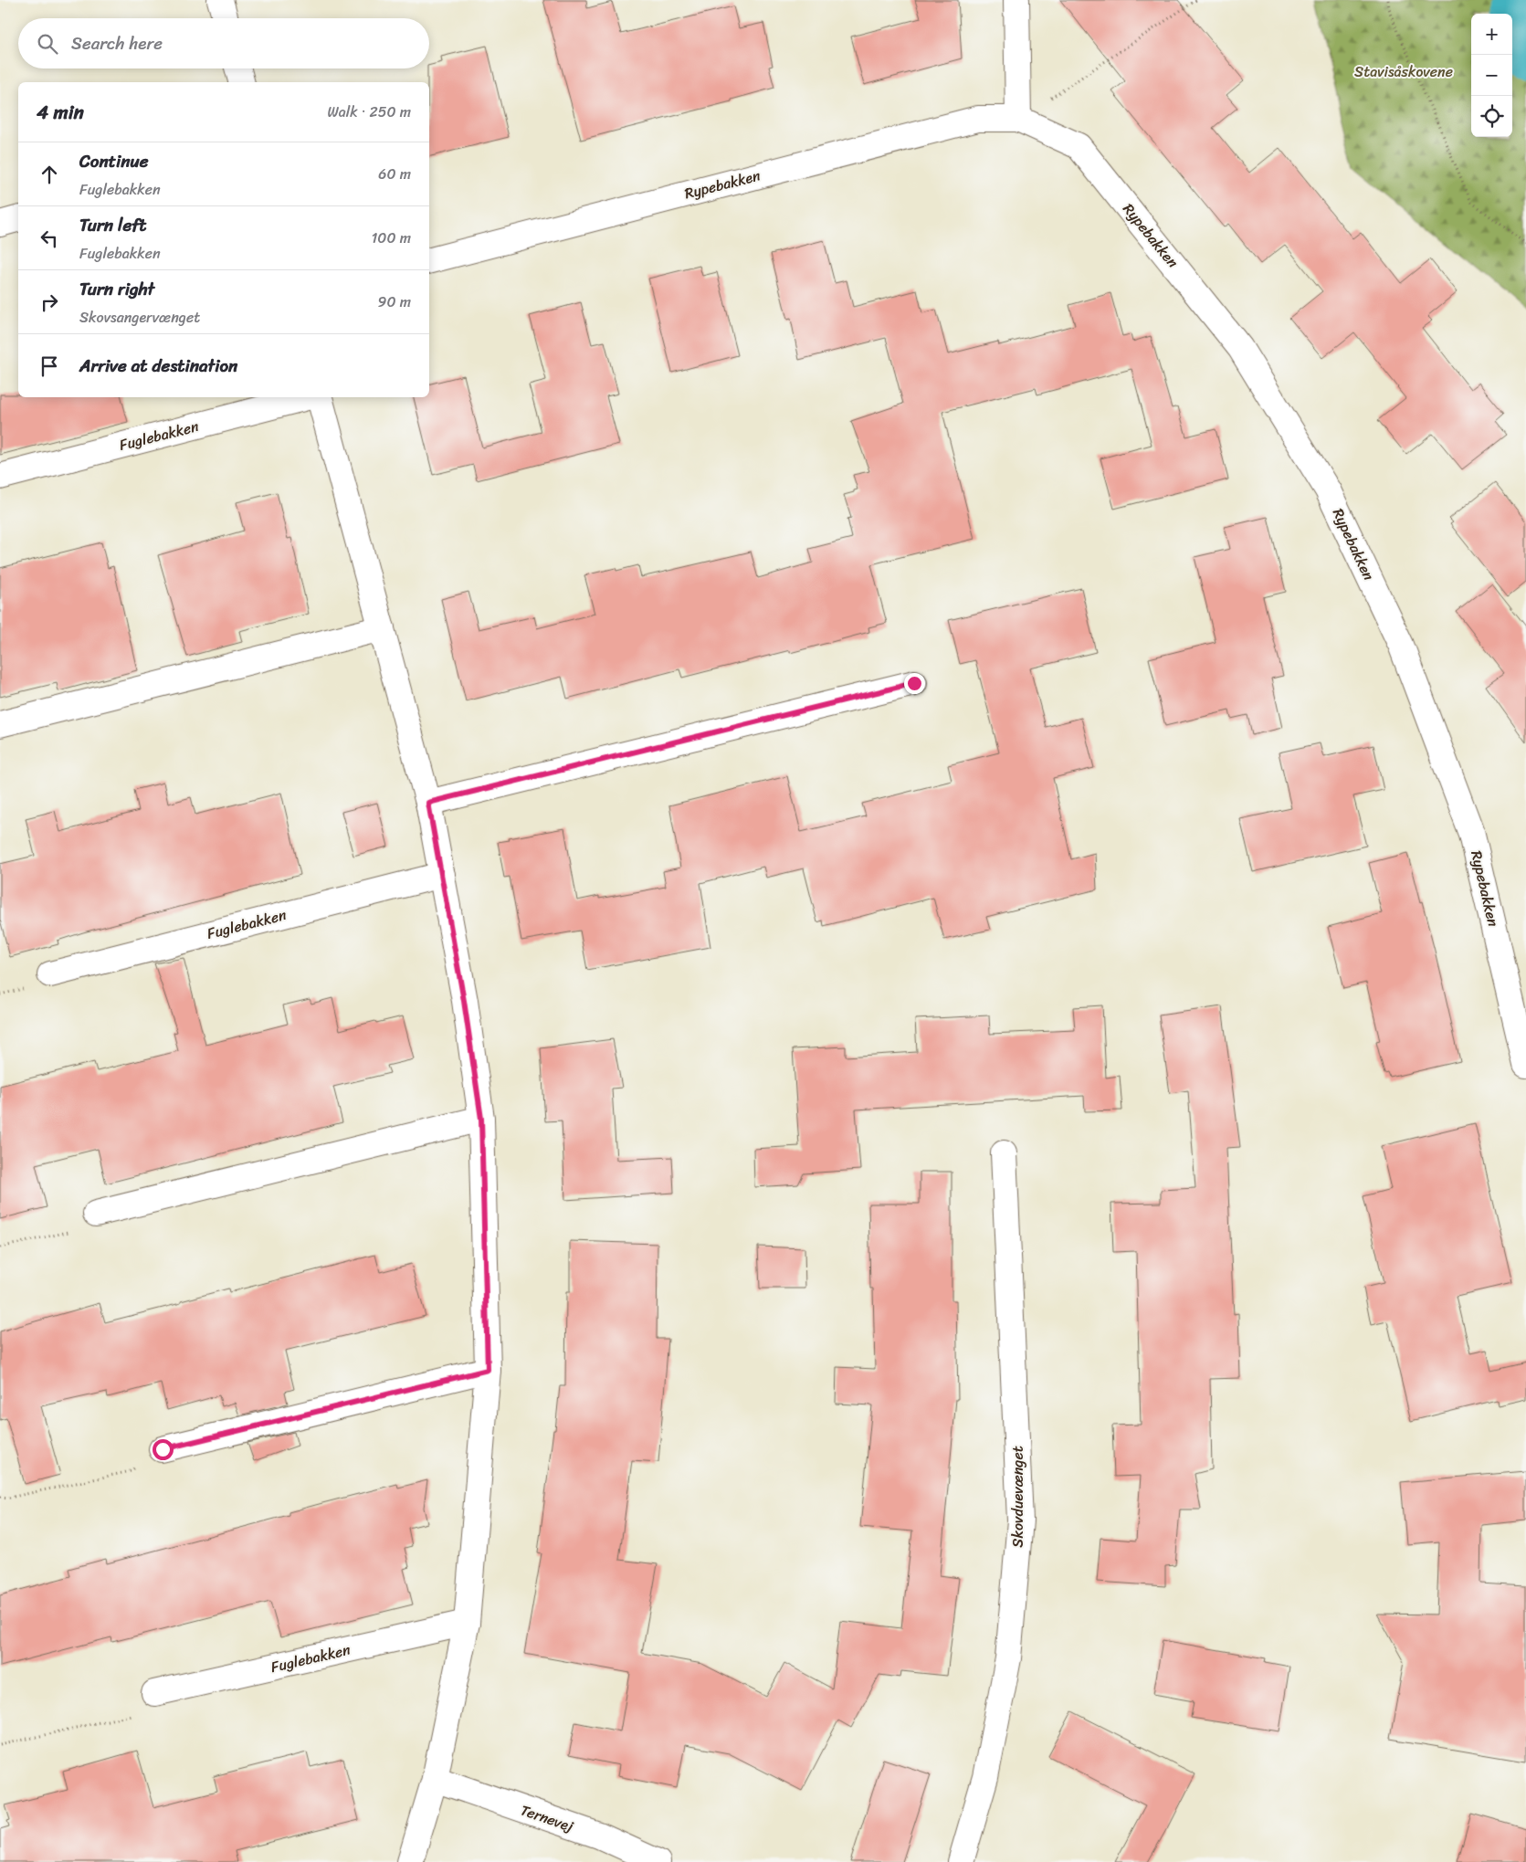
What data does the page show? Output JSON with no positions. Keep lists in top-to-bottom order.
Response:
{
  "streets": {
    "street": [
      "Rypebakken",
      "Fuglebakken",
      "Skovduevænget",
      "Ternevej"
    ]
  },
  "crossings": [
    ["Fuglebakken", "Ternevej"]
  ],
  "parks": ["Stavisåskovene"],
  "page": {
    "map_buttons": ["+", "−"],
    "search": "Search here",
    "heading": ["4 min", "Walk · 250 m"],
    "list": [
      ["Continue", "Fuglebakken", "60 m"],
      ["Turn left", "Fuglebakken", "100 m"],
      ["Turn right", "Skovsangervænget", "90 m"],
      "Arrive at destination"
    ]
  }
}
